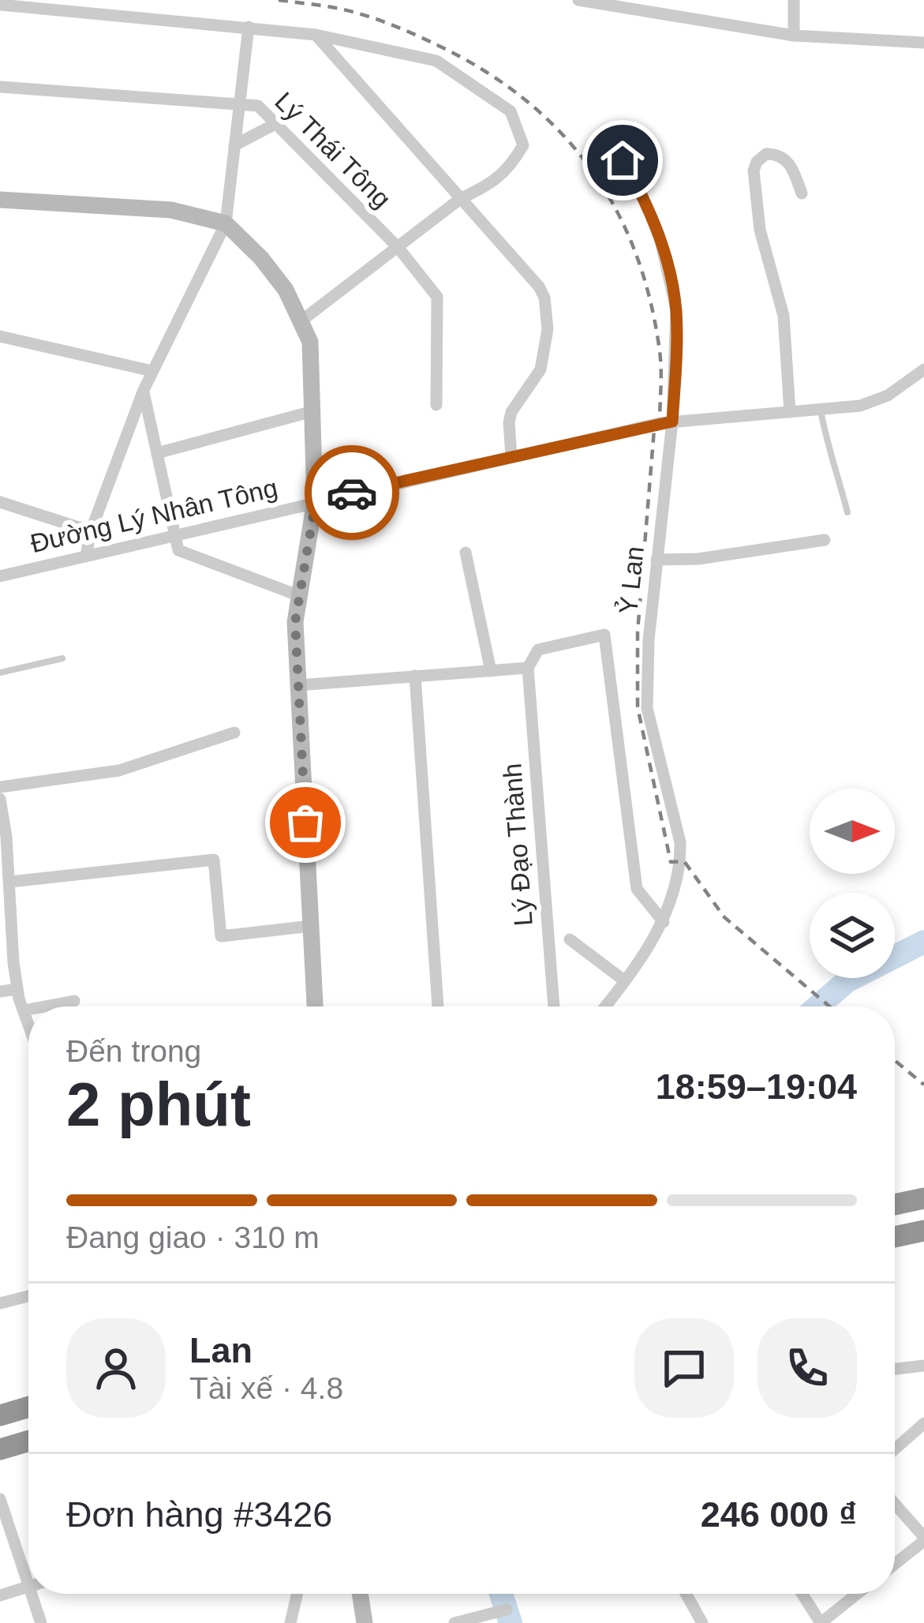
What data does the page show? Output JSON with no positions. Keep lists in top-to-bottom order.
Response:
{
  "streets": {
    "street": [
      "Lý Thái Tông",
      "Đường Lý Nhân Tông",
      "Ỷ Lan",
      "Lý Đạo Thành"
    ]
  },
  "crossings": [
    ["Đường Lý Nhân Tông", "Ỷ Lan"]
  ],
  "north": "right",
  "page": {
    "heading": ["2 phút", "Đến trong", "18:59–19:04"],
    "panel": [
      "Lan",
      "Tài xế · 4.8",
      "Đơn hàng #3426",
      "246 000 ₫"
    ],
    "bar": "Đang giao · 310 m"
  }
}
